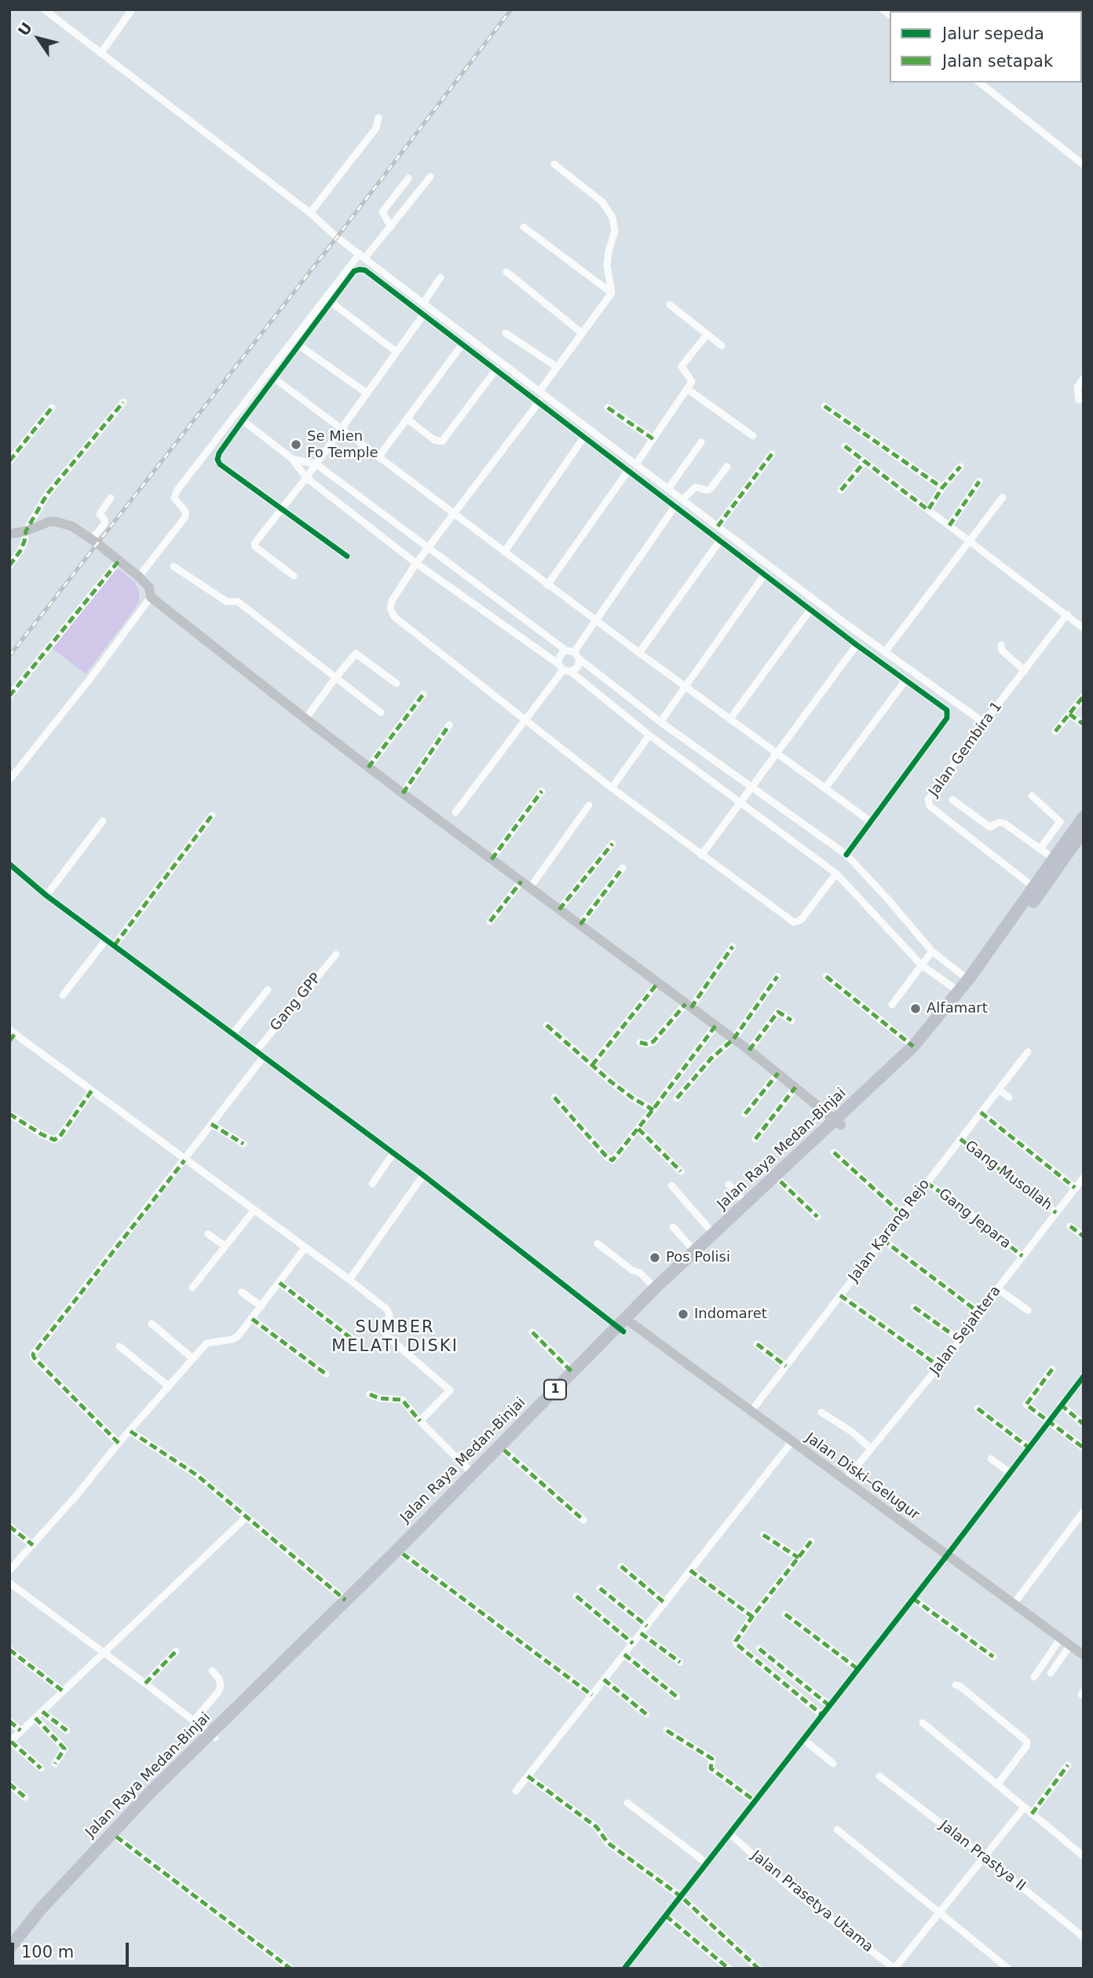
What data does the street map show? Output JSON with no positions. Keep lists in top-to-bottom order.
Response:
{
  "streets": {
    "highway": ["Jalan Raya Medan-Binjai", "1"],
    "main road": ["Jalan Diski–Gelugur"],
    "street": [
      "Jalan Gembira 1",
      "Gang GPP",
      "Gang Musollah",
      "Gang Jepara",
      "Jalan Karang Rejo",
      "Jalan Sejahtera",
      "Jalan Prastya II",
      "Jalan Prasetya Utama"
    ]
  },
  "crossings": [
    ["Jalan Gembira 1", "Jalan Raya Medan-Binjai"],
    ["Jalan Raya Medan-Binjai", "Jalan Diski–Gelugur"],
    ["Gang Musollah", "Jalan Karang Rejo"],
    ["Gang Musollah", "Jalan Sejahtera"],
    ["Gang Jepara", "Jalan Karang Rejo"],
    ["Gang Jepara", "Jalan Sejahtera"],
    ["Jalan Karang Rejo", "Jalan Diski–Gelugur"],
    ["Jalan Sejahtera", "Jalan Diski–Gelugur"]
  ],
  "districts": ["SUMBER MELATI DISKI"],
  "places": [
    "Se Mien Fo Temple",
    "Alfamart",
    "Pos Polisi",
    "Indomaret"
  ],
  "legend": ["Jalur sepeda", "Jalan setapak"],
  "scale_bar": "100 m",
  "north": "top left"
}
